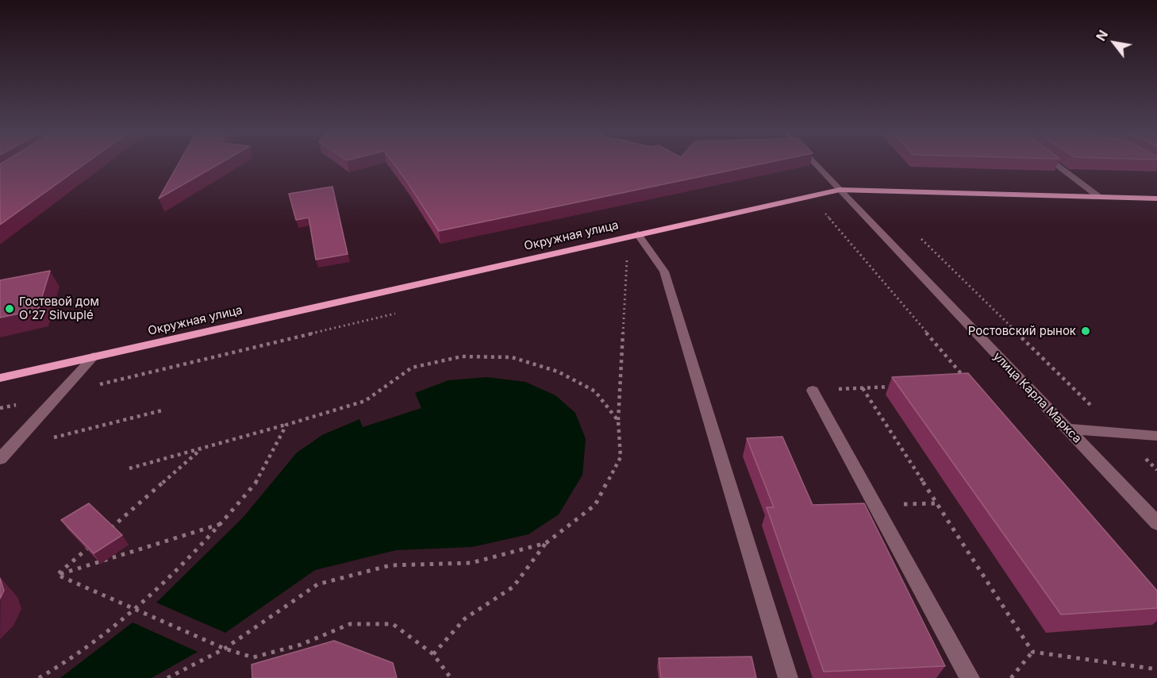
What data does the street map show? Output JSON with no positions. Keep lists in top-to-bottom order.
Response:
{
  "streets": {
    "main road": ["Окружная улица"],
    "street": ["улица Карла Маркса"]
  },
  "crossings": [
    ["Окружная улица", "улица Карла Маркса"]
  ],
  "places": ["Гостевой дом O'27 Silvuplé", "Ростовский рынок"],
  "north": "top left"
}
